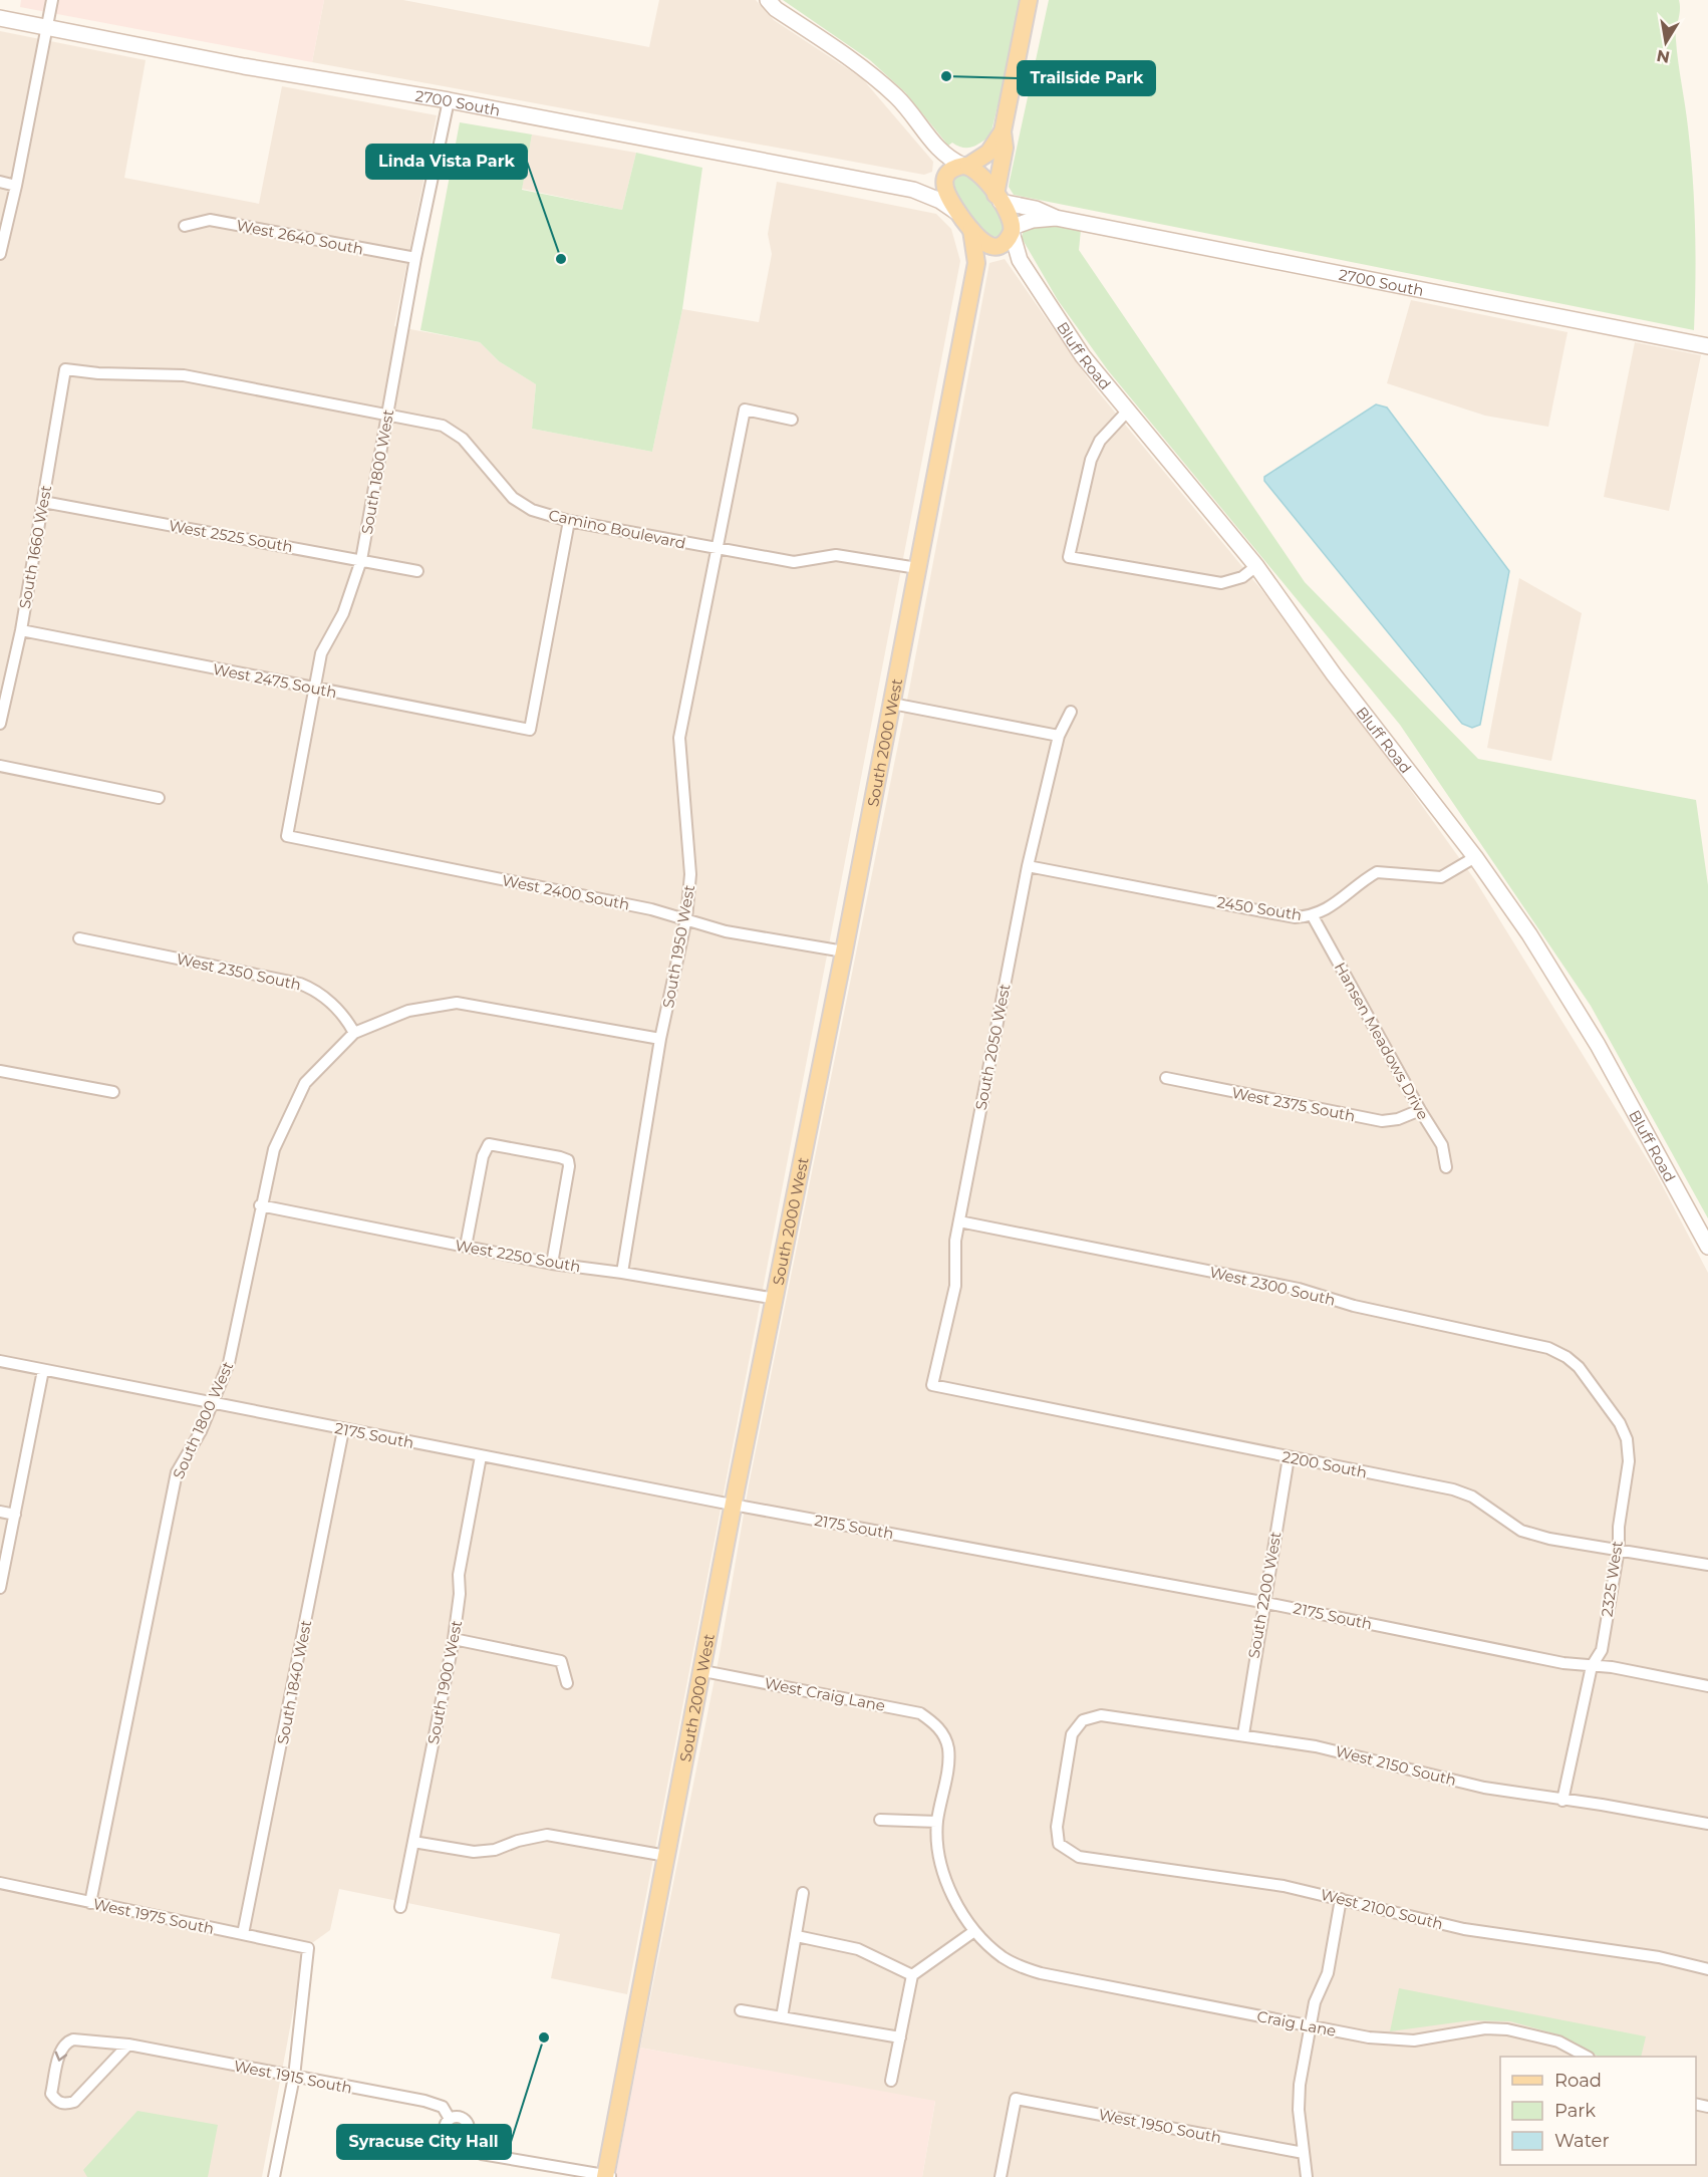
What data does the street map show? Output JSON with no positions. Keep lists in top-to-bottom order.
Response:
{
  "streets": {
    "main road": ["South 2000 West"],
    "street": [
      "2700 South",
      "West 2640 South",
      "Bluff Road",
      "South 1800 West",
      "Camino Boulevard",
      "West 2525 South",
      "South 1660 West",
      "West 2475 South",
      "West 2400 South",
      "2450 South",
      "South 1950 West",
      "West 2350 South",
      "Hansen Meadows Drive",
      "South 2050 West",
      "West 2375 South",
      "West 2250 South",
      "West 2300 South",
      "2175 South",
      "2200 South",
      "2325 West",
      "South 2200 West",
      "South 1840 West",
      "South 1900 West",
      "West Craig Lane",
      "West 2150 South",
      "West 2100 South",
      "West 1975 South",
      "Craig Lane",
      "West 1915 South",
      "West 1950 South"
    ]
  },
  "crossings": [
    ["2700 South", "South 1800 West"],
    ["West 2640 South", "South 1800 West"],
    ["Bluff Road", "2450 South"],
    ["South 1800 West", "Camino Boulevard"],
    ["South 1800 West", "West 2525 South"],
    ["South 1800 West", "West 2475 South"],
    ["South 1800 West", "West 2400 South"],
    ["South 1800 West", "West 2350 South"],
    ["South 1800 West", "West 2250 South"],
    ["South 1800 West", "2175 South"],
    ["South 1800 West", "West 1975 South"],
    ["Camino Boulevard", "South 1660 West"],
    ["Camino Boulevard", "West 2475 South"],
    ["Camino Boulevard", "South 2000 West"],
    ["Camino Boulevard", "South 1950 West"],
    ["West 2525 South", "South 1660 West"],
    ["South 1660 West", "West 2475 South"],
    ["South 2000 West", "West 2400 South"],
    ["South 2000 West", "West 2250 South"],
    ["South 2000 West", "2175 South"],
    ["South 2000 West", "West Craig Lane"],
    ["West 2400 South", "South 1950 West"],
    ["2450 South", "Hansen Meadows Drive"],
    ["2450 South", "South 2050 West"],
    ["South 1950 West", "West 2250 South"],
    ["Hansen Meadows Drive", "West 2375 South"],
    ["South 2050 West", "West 2300 South"],
    ["South 2050 West", "2200 South"],
    ["West 2300 South", "2325 West"],
    ["2175 South", "2325 West"],
    ["2175 South", "South 2200 West"],
    ["2175 South", "South 1840 West"],
    ["2175 South", "South 1900 West"],
    ["2200 South", "2325 West"],
    ["2200 South", "South 2200 West"],
    ["2325 West", "West 2150 South"],
    ["South 2200 West", "West 2150 South"],
    ["South 1840 West", "West 1975 South"],
    ["West 2150 South", "West 2100 South"],
    ["West 1975 South", "West 1915 South"]
  ],
  "places": ["Trailside Park", "Linda Vista Park", "Syracuse City Hall"],
  "legend": ["Road", "Park", "Water"],
  "north": "bottom"
}
